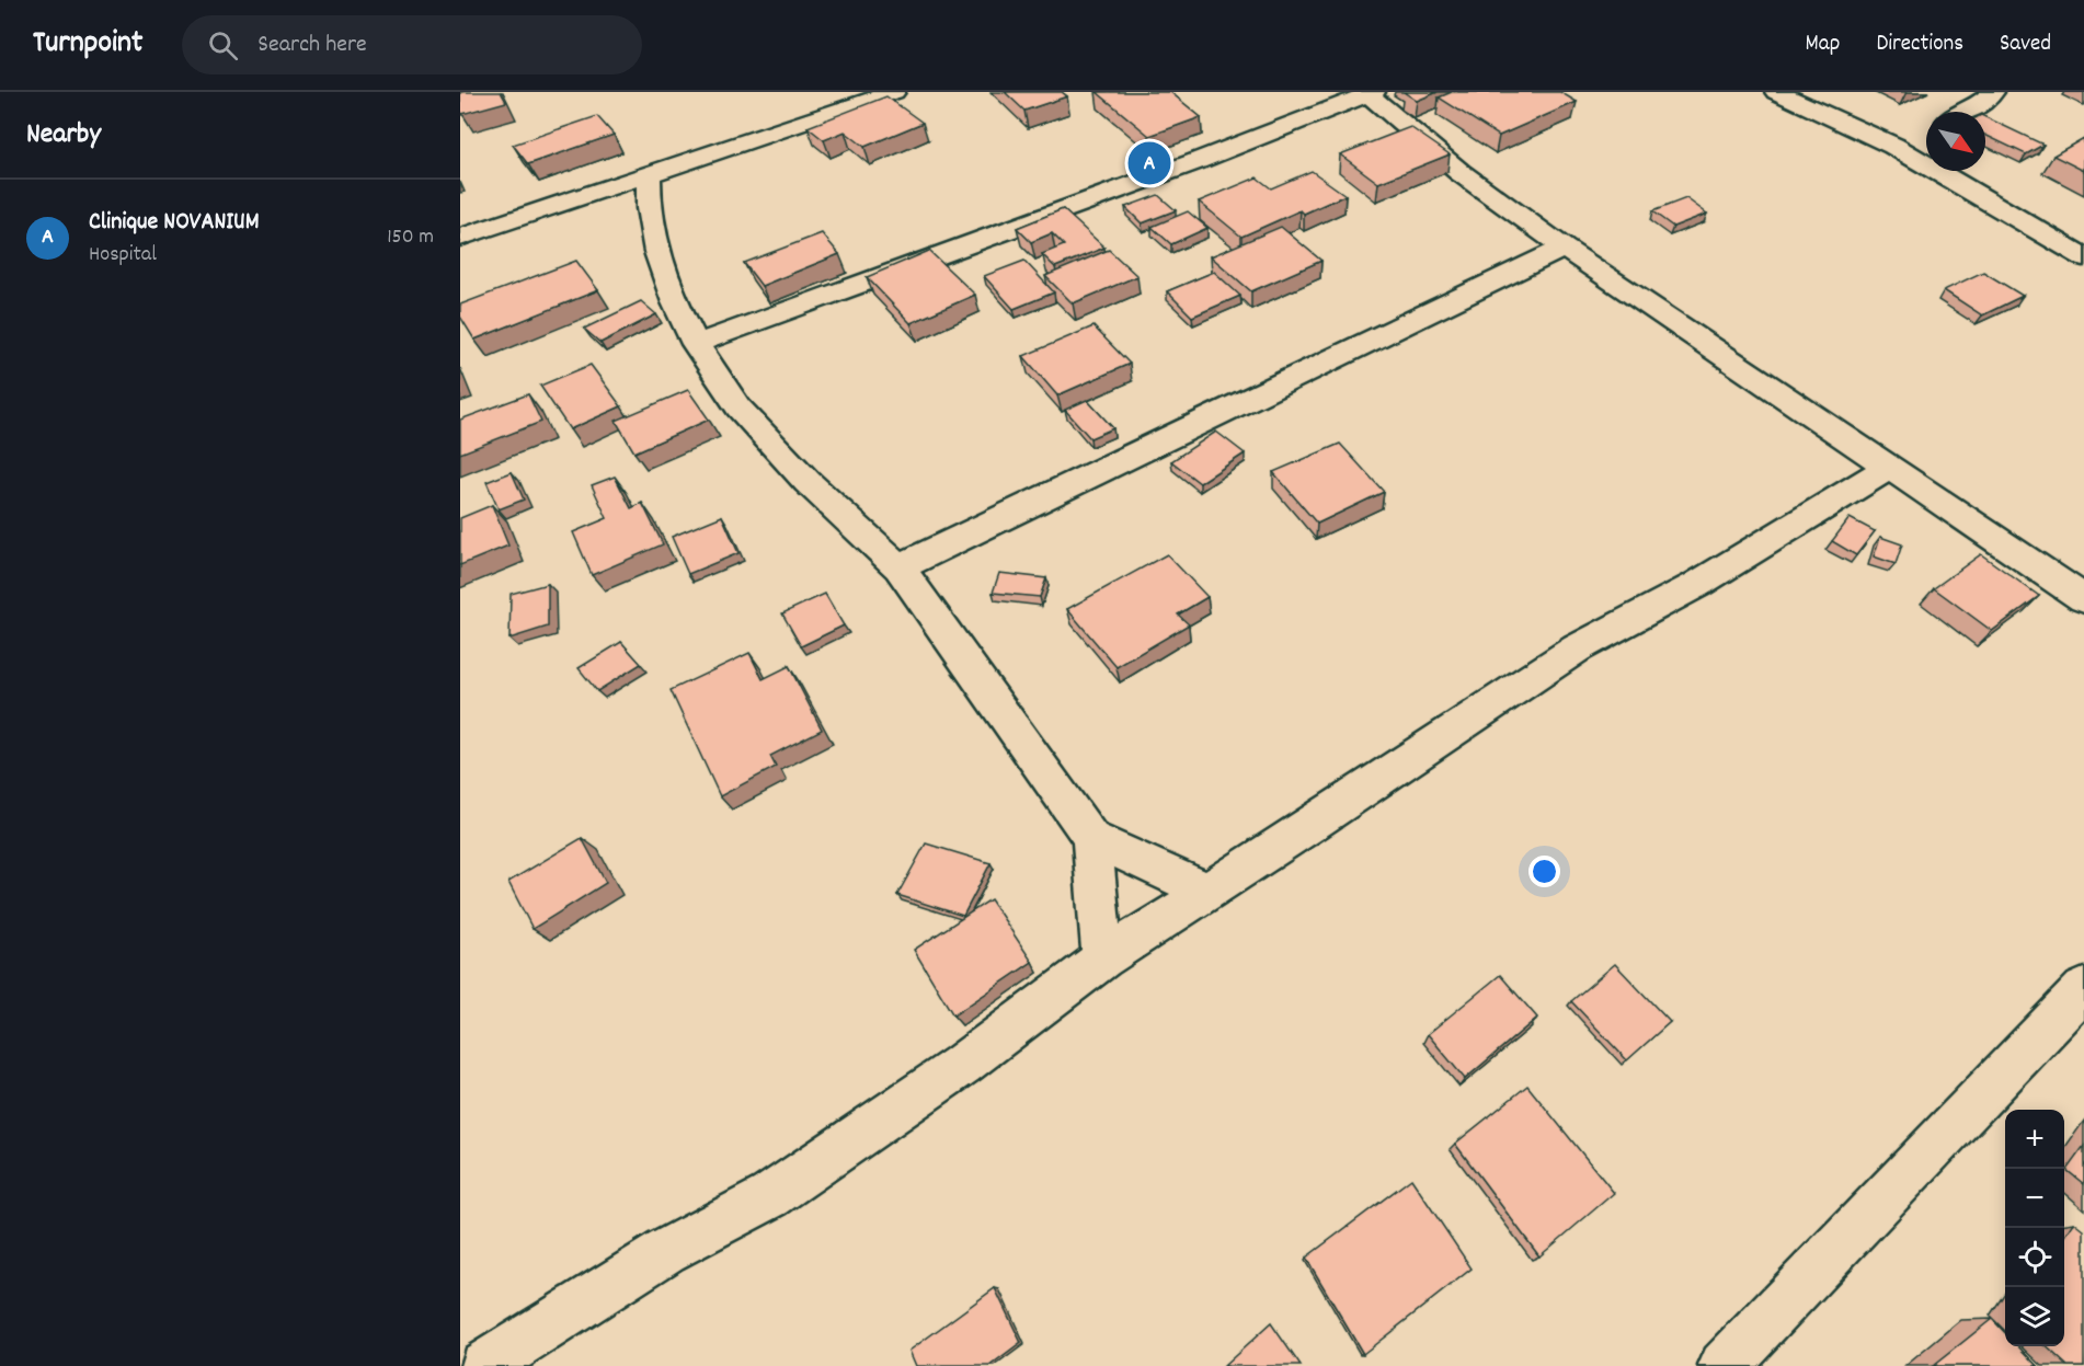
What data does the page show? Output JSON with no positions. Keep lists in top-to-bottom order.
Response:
{
  "north": "bottom right",
  "page": {
    "header": "Turnpoint",
    "search": "Search here",
    "nav": ["Map", "Directions", "Saved"],
    "heading": "Nearby",
    "pins": "A",
    "list": [
      {
        "mark": "A",
        "name": "Clinique NOVANIUM",
        "note": "Hospital",
        "value": "150 m"
      }
    ],
    "map_buttons": ["+", "−"]
  }
}
